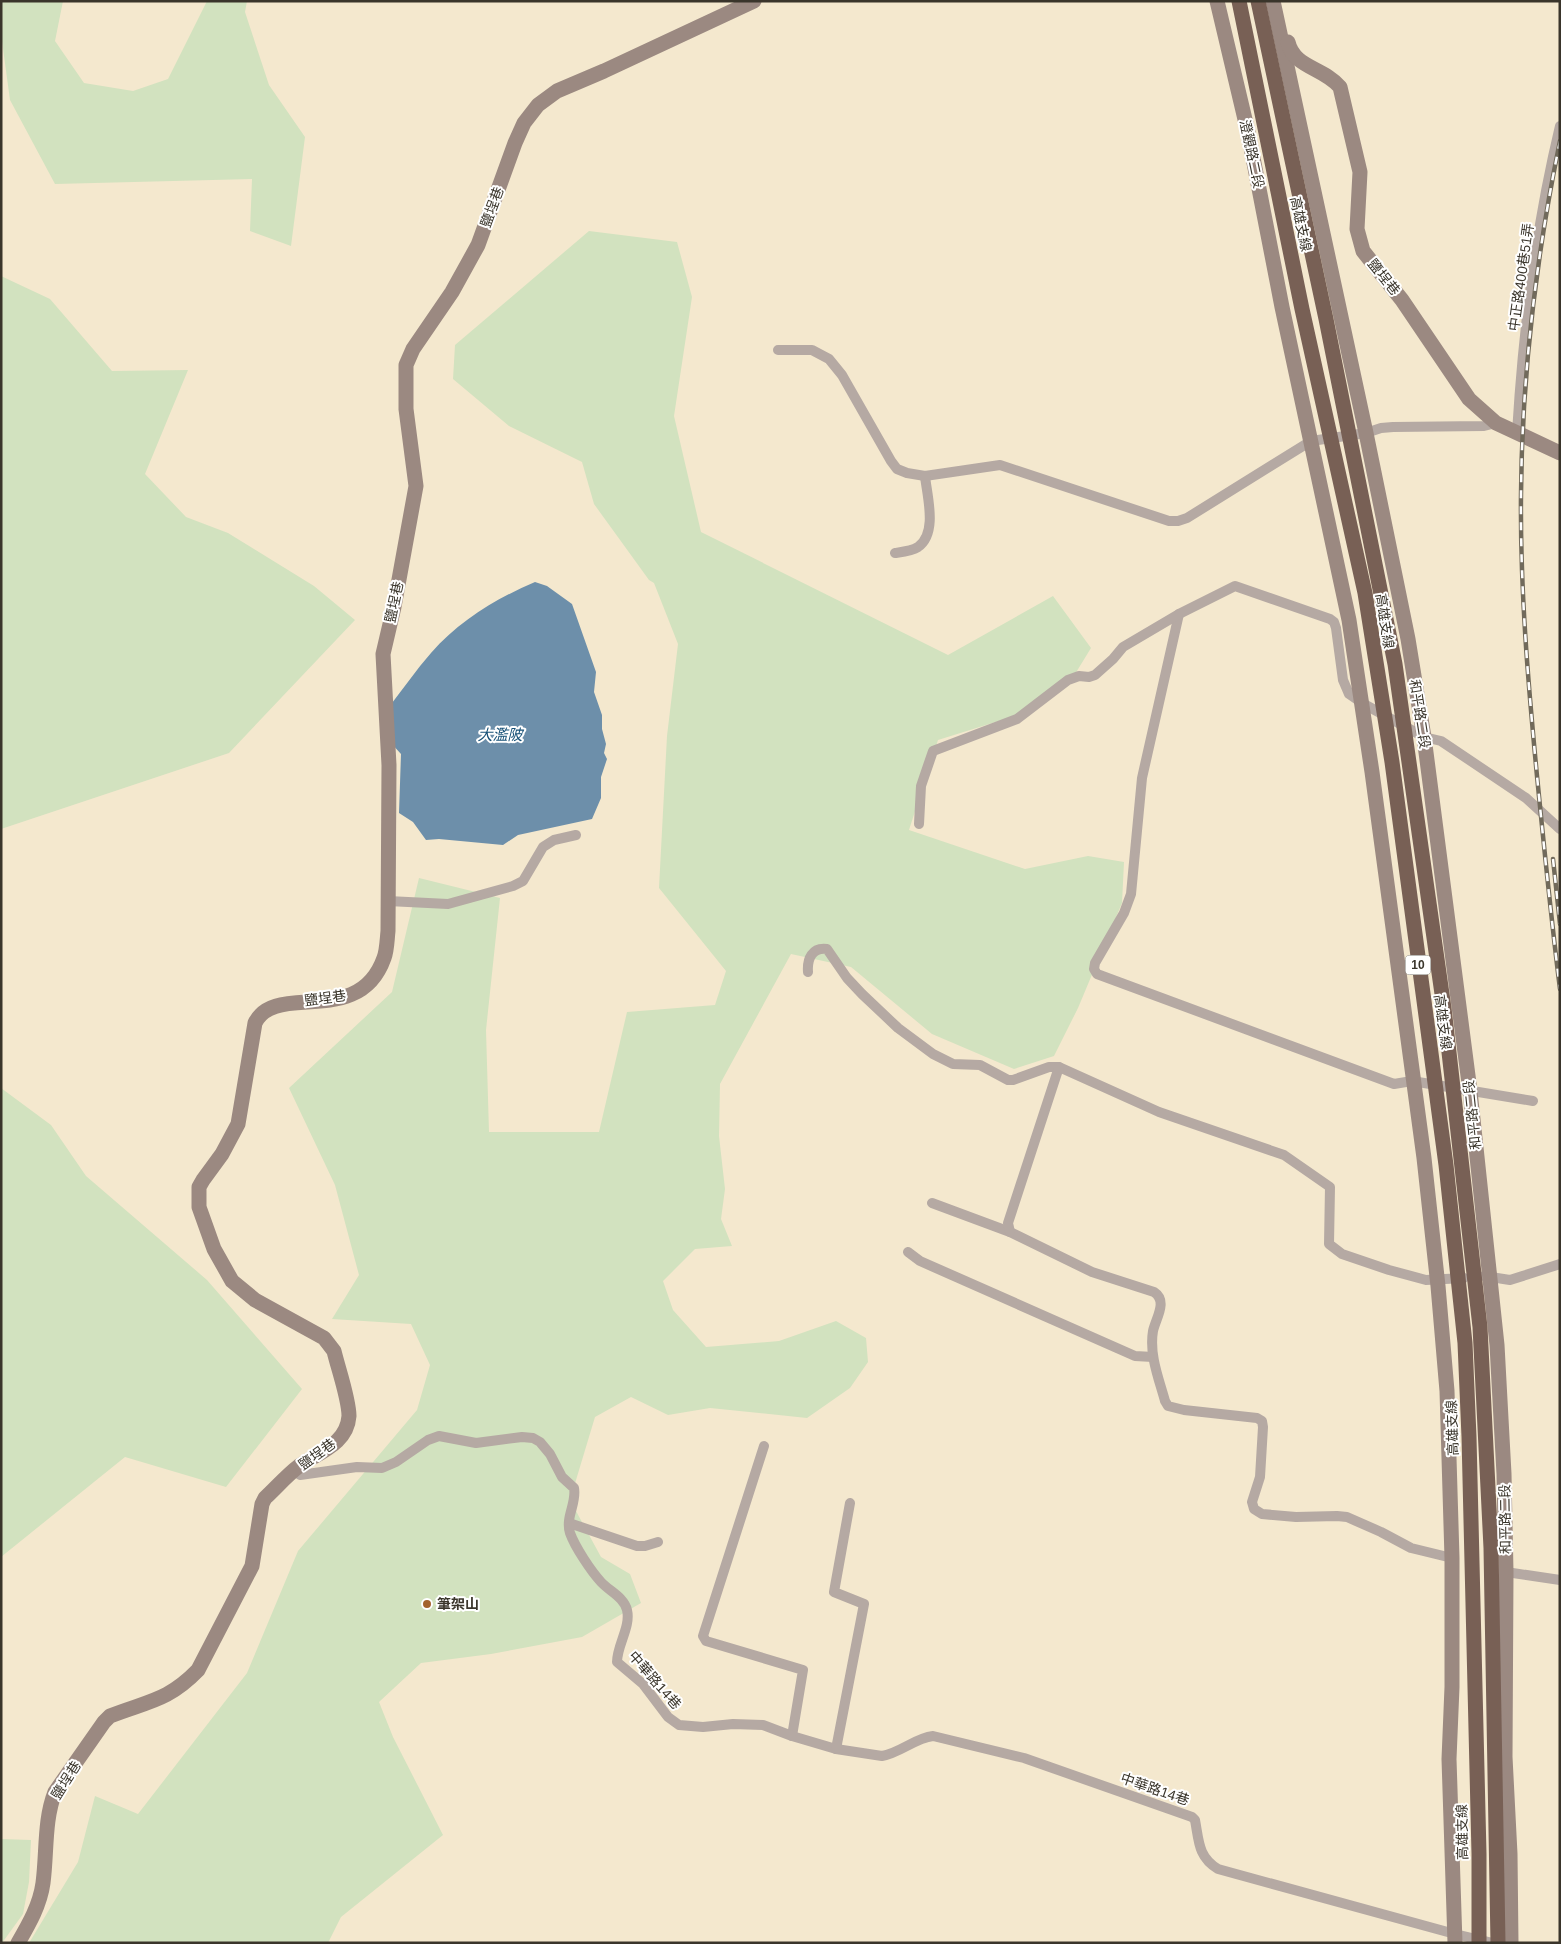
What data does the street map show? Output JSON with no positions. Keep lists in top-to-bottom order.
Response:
{
  "streets": {
    "highway": ["高雄支線", "10"],
    "street": [
      "澄觀路二段",
      "鹽埕巷",
      "中正路400巷51弄",
      "和平路二段",
      "中華路14巷"
    ]
  },
  "crossings": [
    ["鹽埕巷", "中正路400巷51弄"]
  ],
  "water": ["大濫陂"],
  "places": ["筆架山"]
}
